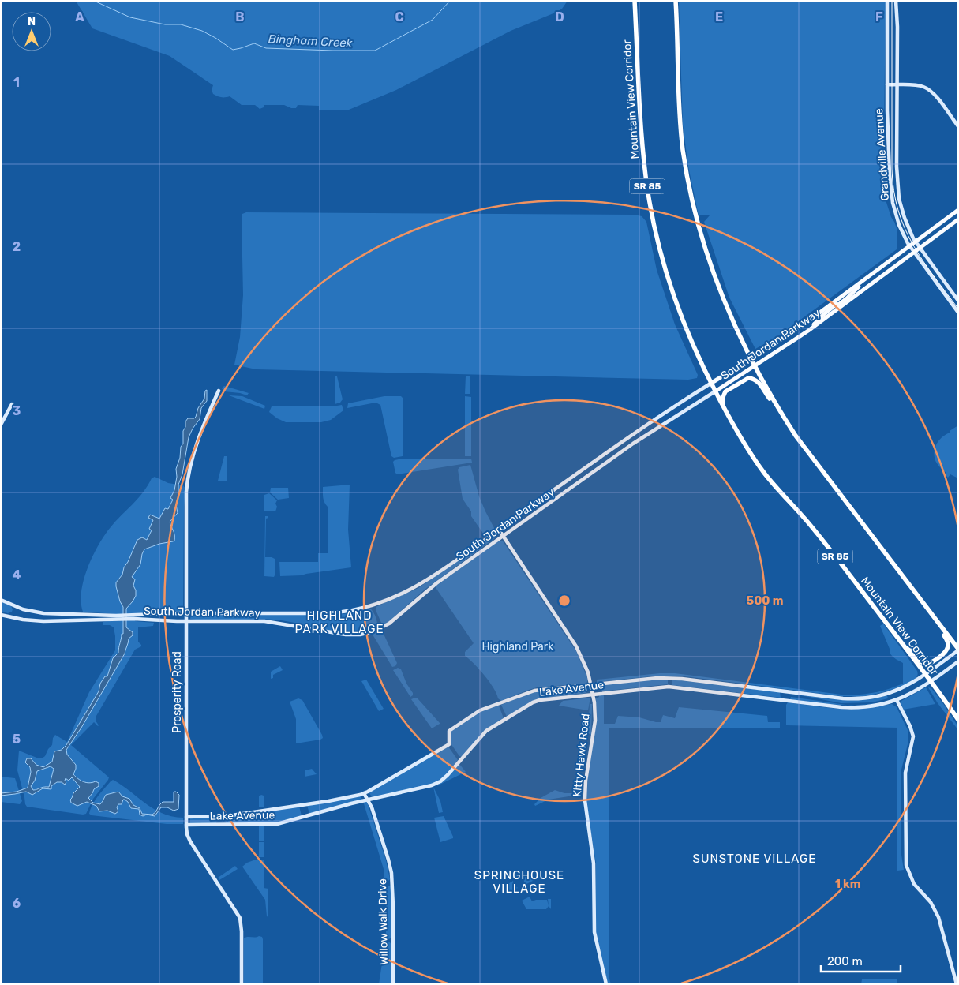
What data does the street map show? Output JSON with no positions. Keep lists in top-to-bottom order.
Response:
{
  "streets": {
    "highway": ["Mountain View Corridor", "SR 85"],
    "main road": ["South Jordan Parkway"],
    "street": [
      "Grandville Avenue",
      "Lake Avenue",
      "Prosperity Road",
      "Kitty Hawk Road",
      "Willow Walk Drive"
    ]
  },
  "crossings": [
    ["Mountain View Corridor", "South Jordan Parkway"],
    ["Mountain View Corridor", "Lake Avenue"],
    ["Grandville Avenue", "South Jordan Parkway"],
    ["South Jordan Parkway", "Prosperity Road"],
    ["South Jordan Parkway", "Kitty Hawk Road"],
    ["Lake Avenue", "Prosperity Road"],
    ["Lake Avenue", "Kitty Hawk Road"],
    ["Lake Avenue", "Willow Walk Drive"]
  ],
  "districts": ["HIGHLAND PARK VILLAGE", "SUNSTONE VILLAGE", "SPRINGHOUSE VILLAGE"],
  "water": ["Bingham Creek"],
  "parks": ["Highland Park"],
  "scale_bar": "200 m",
  "north": "top",
  "grid": {
    "columns": [
      "A",
      "B",
      "C",
      "D",
      "E",
      "F"
    ],
    "rows": [
      "1",
      "2",
      "3",
      "4",
      "5",
      "6"
    ]
  },
  "rings": ["500 m", "1 km"]
}
